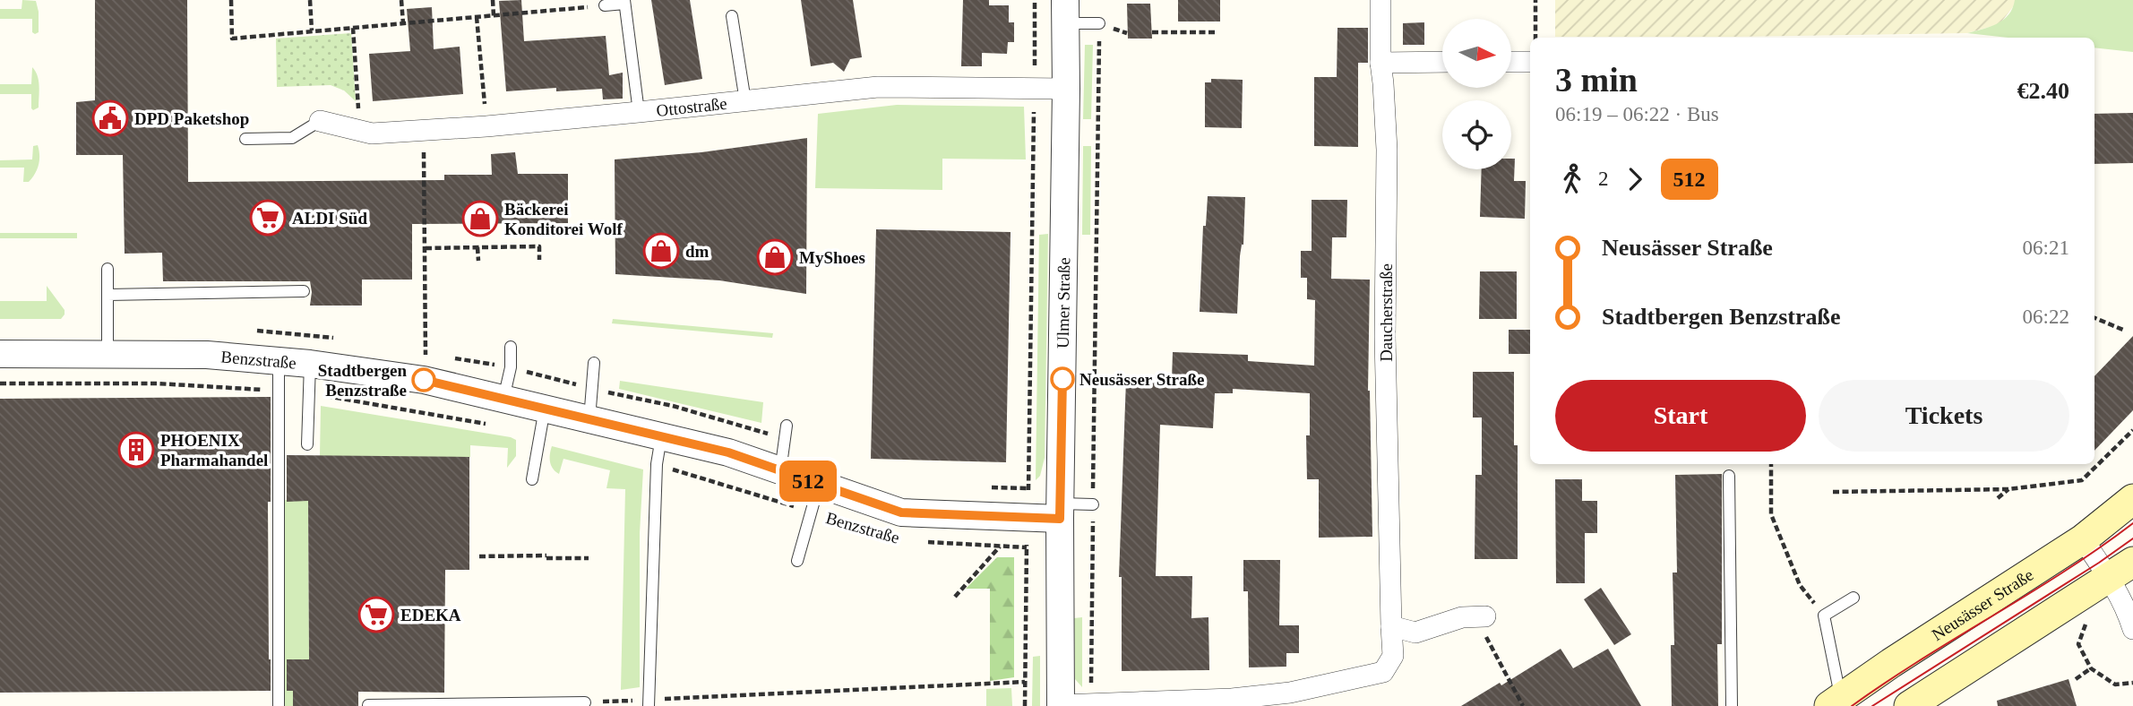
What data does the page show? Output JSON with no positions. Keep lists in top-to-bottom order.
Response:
{
  "streets": {
    "main road": ["Neusässer Straße"],
    "street": [
      "Ottostraße",
      "Ulmer Straße",
      "Daucherstraße",
      "Benzstraße"
    ]
  },
  "crossings": [
    ["Ottostraße", "Ulmer Straße"],
    ["Ulmer Straße", "Daucherstraße"],
    ["Ulmer Straße", "Benzstraße"]
  ],
  "places": {
    "public building": ["DPD Paketshop"],
    "supermarket": ["ALDI Süd", "EDEKA"],
    "shop": ["Bäckerei Konditorei Wolf", "dm", "MyShoes"],
    "other": ["Neusässer Straße", "Stadtbergen Benzstraße"],
    "building": ["PHOENIX Pharmahandel"]
  },
  "lines": ["bus line 512"],
  "north": "right",
  "page": {
    "on_map": "512",
    "heading": ["3 min", "06:19 – 06:22 · Bus", "€2.40"],
    "legs": ["2", "512"],
    "list": [
      {
        "name": "Neusässer Straße",
        "value": "06:21"
      },
      {
        "name": "Stadtbergen Benzstraße",
        "value": "06:22"
      }
    ],
    "buttons": ["Start", "Tickets"]
  }
}
